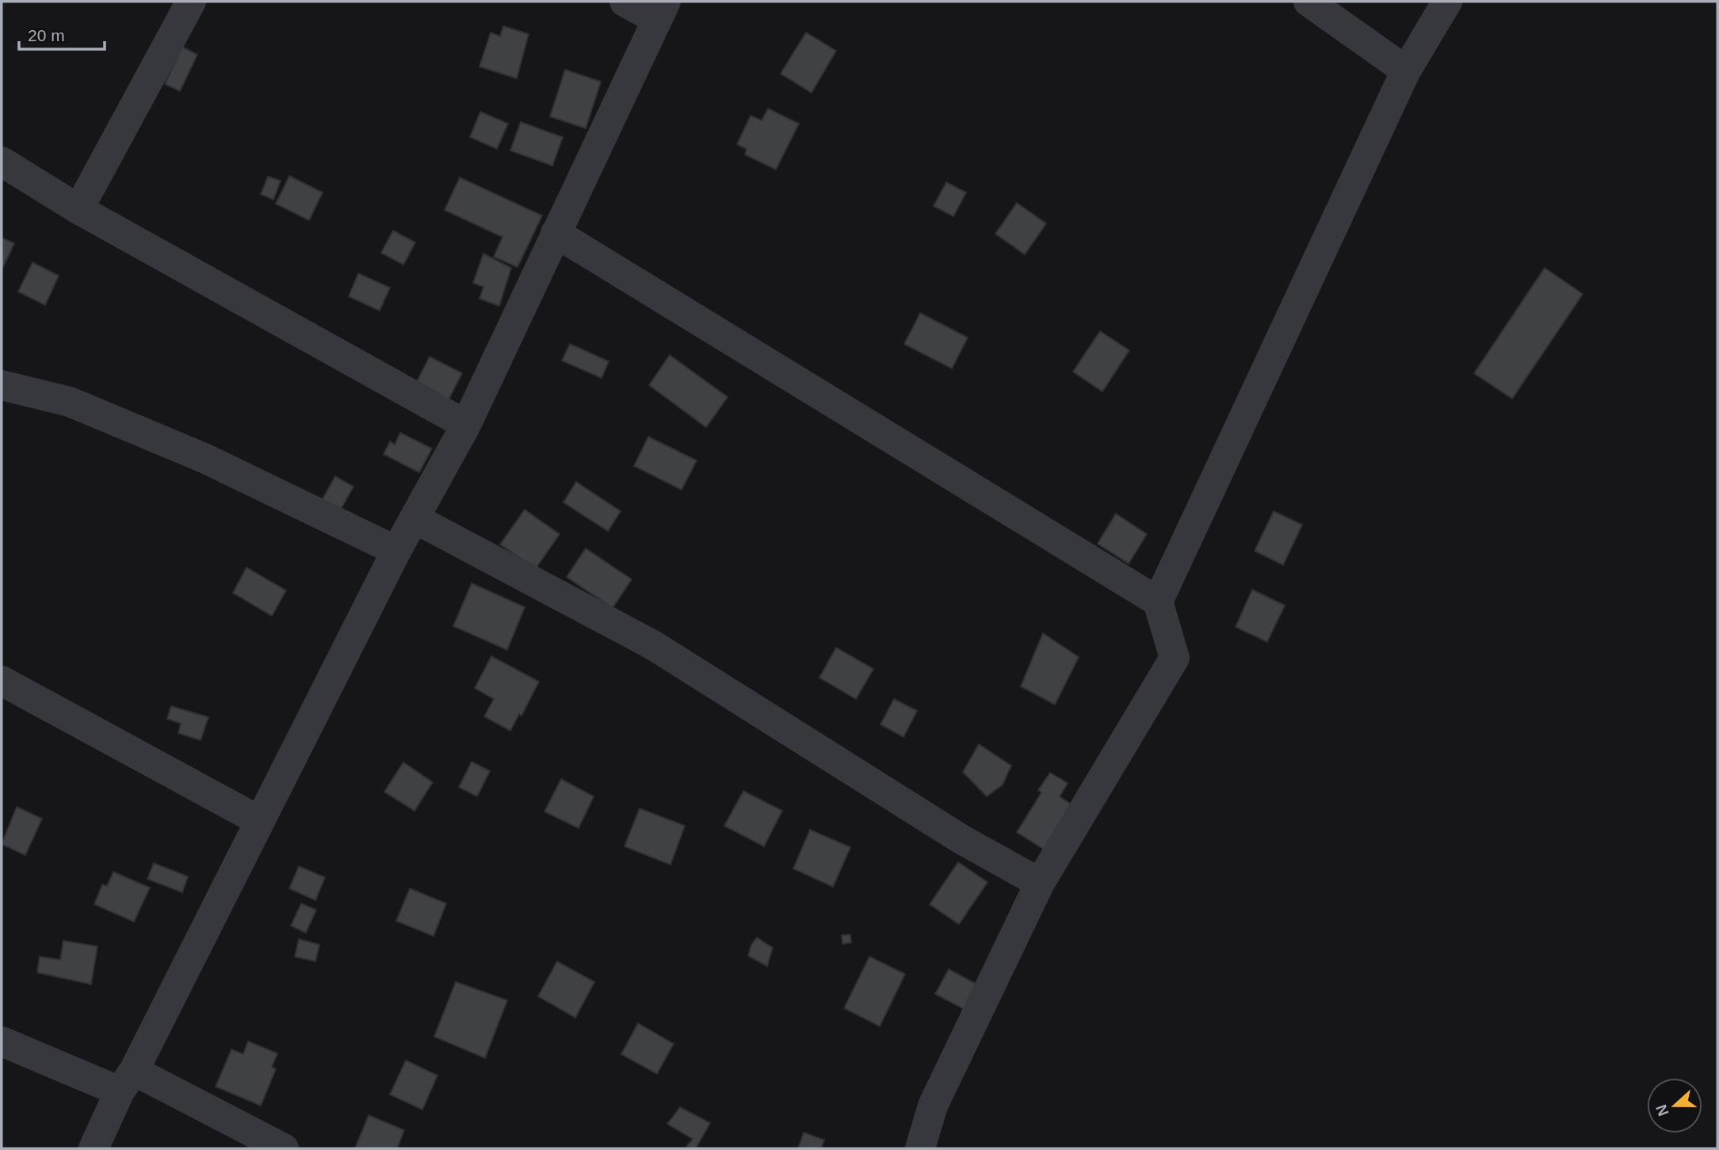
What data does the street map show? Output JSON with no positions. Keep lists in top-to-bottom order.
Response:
{
  "scale_bar": "20 m",
  "north": "left"
}
